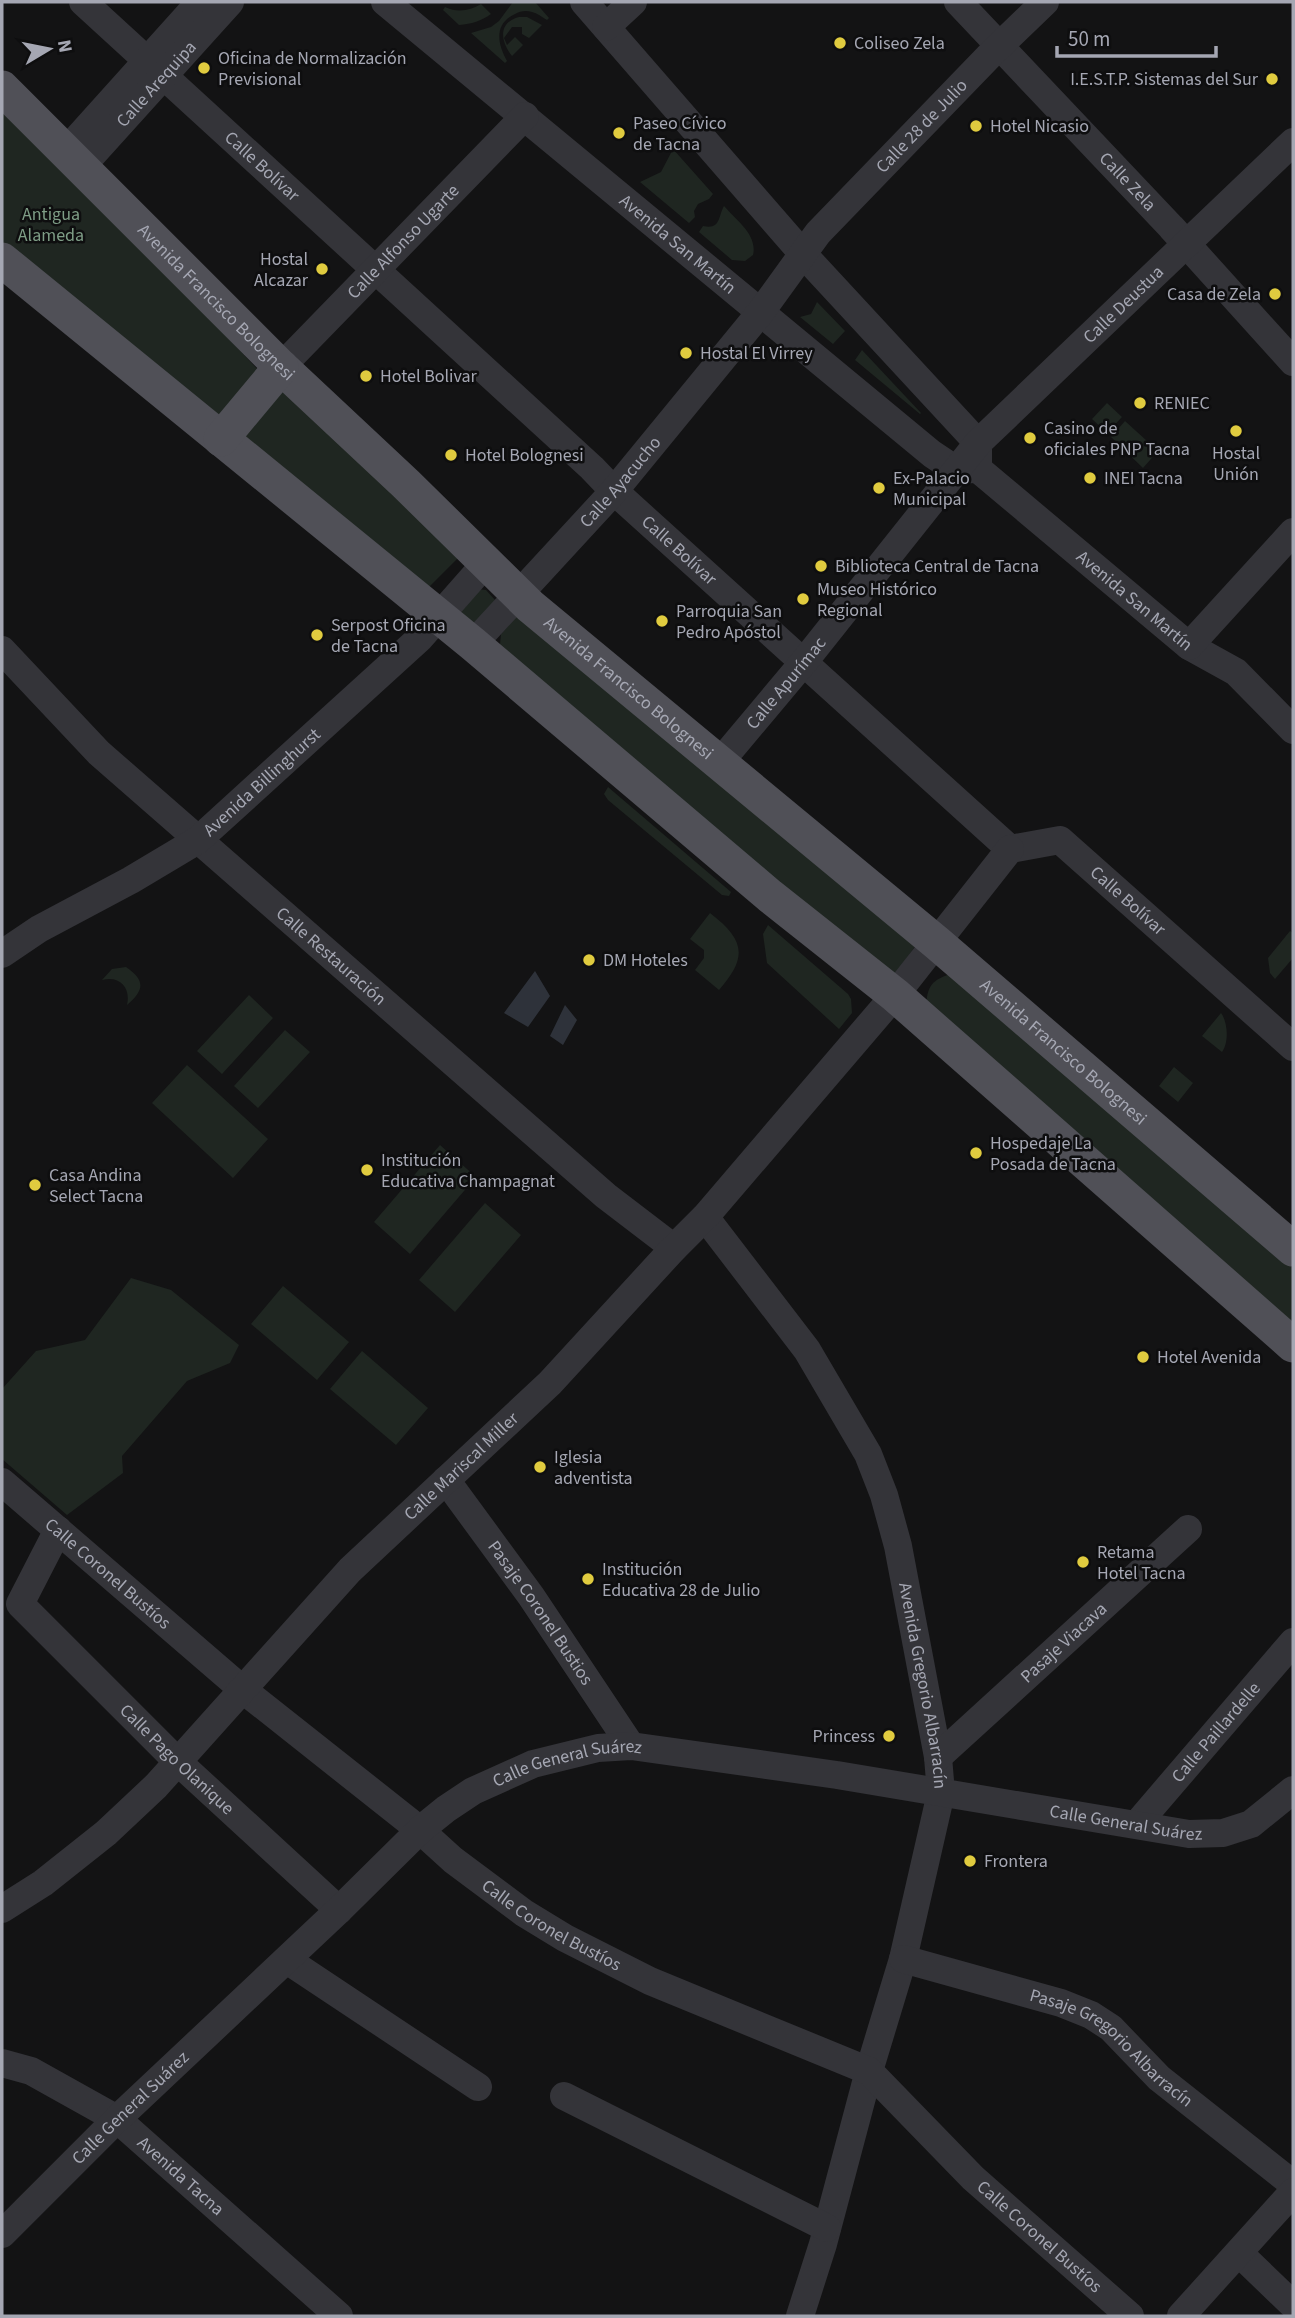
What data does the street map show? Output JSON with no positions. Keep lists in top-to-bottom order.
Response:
{
  "streets": {
    "main road": ["Avenida Francisco Bolognesi"],
    "street": [
      "Calle Arequipa",
      "Calle 28 de Julio",
      "Calle Bolívar",
      "Calle Zela",
      "Calle Alfonso Ugarte",
      "Avenida San Martín",
      "Calle Deustua",
      "Calle Ayacucho",
      "Calle Apurímac",
      "Avenida Billinghurst",
      "Calle Restauración",
      "Calle Mariscal Miller",
      "Calle Coronel Bustíos",
      "Pasaje Coronel Bustios",
      "Pasaje Viacava",
      "Avenida Gregorio Albarracín",
      "Calle Paillardelle",
      "Calle Pago Olanique",
      "Calle General Suárez",
      "Pasaje Gregorio Albarracín",
      "Avenida Tacna"
    ]
  },
  "crossings": [
    ["Calle Arequipa", "Calle Bolívar"],
    ["Calle Arequipa", "Avenida Francisco Bolognesi"],
    ["Calle 28 de Julio", "Calle Zela"],
    ["Calle 28 de Julio", "Avenida San Martín"],
    ["Calle 28 de Julio", "Calle Ayacucho"],
    ["Calle Bolívar", "Calle Alfonso Ugarte"],
    ["Calle Bolívar", "Calle Ayacucho"],
    ["Calle Bolívar", "Calle Apurímac"],
    ["Calle Bolívar", "Calle Mariscal Miller"],
    ["Calle Zela", "Calle Deustua"],
    ["Calle Alfonso Ugarte", "Avenida San Martín"],
    ["Calle Alfonso Ugarte", "Avenida Francisco Bolognesi"],
    ["Avenida San Martín", "Calle Deustua"],
    ["Avenida San Martín", "Calle Ayacucho"],
    ["Avenida San Martín", "Calle Apurímac"],
    ["Avenida Francisco Bolognesi", "Calle Ayacucho"],
    ["Avenida Francisco Bolognesi", "Calle Apurímac"],
    ["Avenida Francisco Bolognesi", "Avenida Billinghurst"],
    ["Avenida Francisco Bolognesi", "Calle Mariscal Miller"],
    ["Calle Deustua", "Calle Apurímac"],
    ["Avenida Billinghurst", "Calle Restauración"],
    ["Calle Restauración", "Calle Mariscal Miller"],
    ["Calle Mariscal Miller", "Calle Coronel Bustíos"],
    ["Calle Mariscal Miller", "Pasaje Coronel Bustios"],
    ["Calle Mariscal Miller", "Avenida Gregorio Albarracín"],
    ["Calle Mariscal Miller", "Calle Pago Olanique"],
    ["Calle Coronel Bustíos", "Avenida Gregorio Albarracín"],
    ["Calle Coronel Bustíos", "Calle Pago Olanique"],
    ["Calle Coronel Bustíos", "Calle General Suárez"],
    ["Pasaje Coronel Bustios", "Calle General Suárez"],
    ["Pasaje Viacava", "Avenida Gregorio Albarracín"],
    ["Avenida Gregorio Albarracín", "Calle General Suárez"],
    ["Avenida Gregorio Albarracín", "Pasaje Gregorio Albarracín"],
    ["Calle Paillardelle", "Calle General Suárez"],
    ["Calle Pago Olanique", "Calle General Suárez"],
    ["Calle General Suárez", "Avenida Tacna"]
  ],
  "parks": ["Antigua Alameda"],
  "places": [
    "Coliseo Zela",
    "Oficina de Normalización Previsional",
    "I.E.S.T.P. Sistemas del Sur",
    "Hotel Nicasio",
    "Paseo Cívico de Tacna",
    "Hostal Alcazar",
    "Casa de Zela",
    "Hostal El Virrey",
    "Hotel Bolivar",
    "RENIEC",
    "Hostal Unión",
    "Casino de oficiales PNP Tacna",
    "Hotel Bolognesi",
    "INEI Tacna",
    "Ex-Palacio Municipal",
    "Biblioteca Central de Tacna",
    "Museo Histórico Regional",
    "Parroquia San Pedro Apóstol",
    "Serpost Oficina de Tacna",
    "DM Hoteles",
    "Hospedaje La Posada de Tacna",
    "Institución Educativa Champagnat",
    "Casa Andina Select Tacna",
    "Hotel Avenida",
    "Iglesia adventista",
    "Retama Hotel Tacna",
    "Institución Educativa 28 de Julio",
    "Princess",
    "Frontera"
  ],
  "scale_bar": "50 m",
  "north": "right"
}
